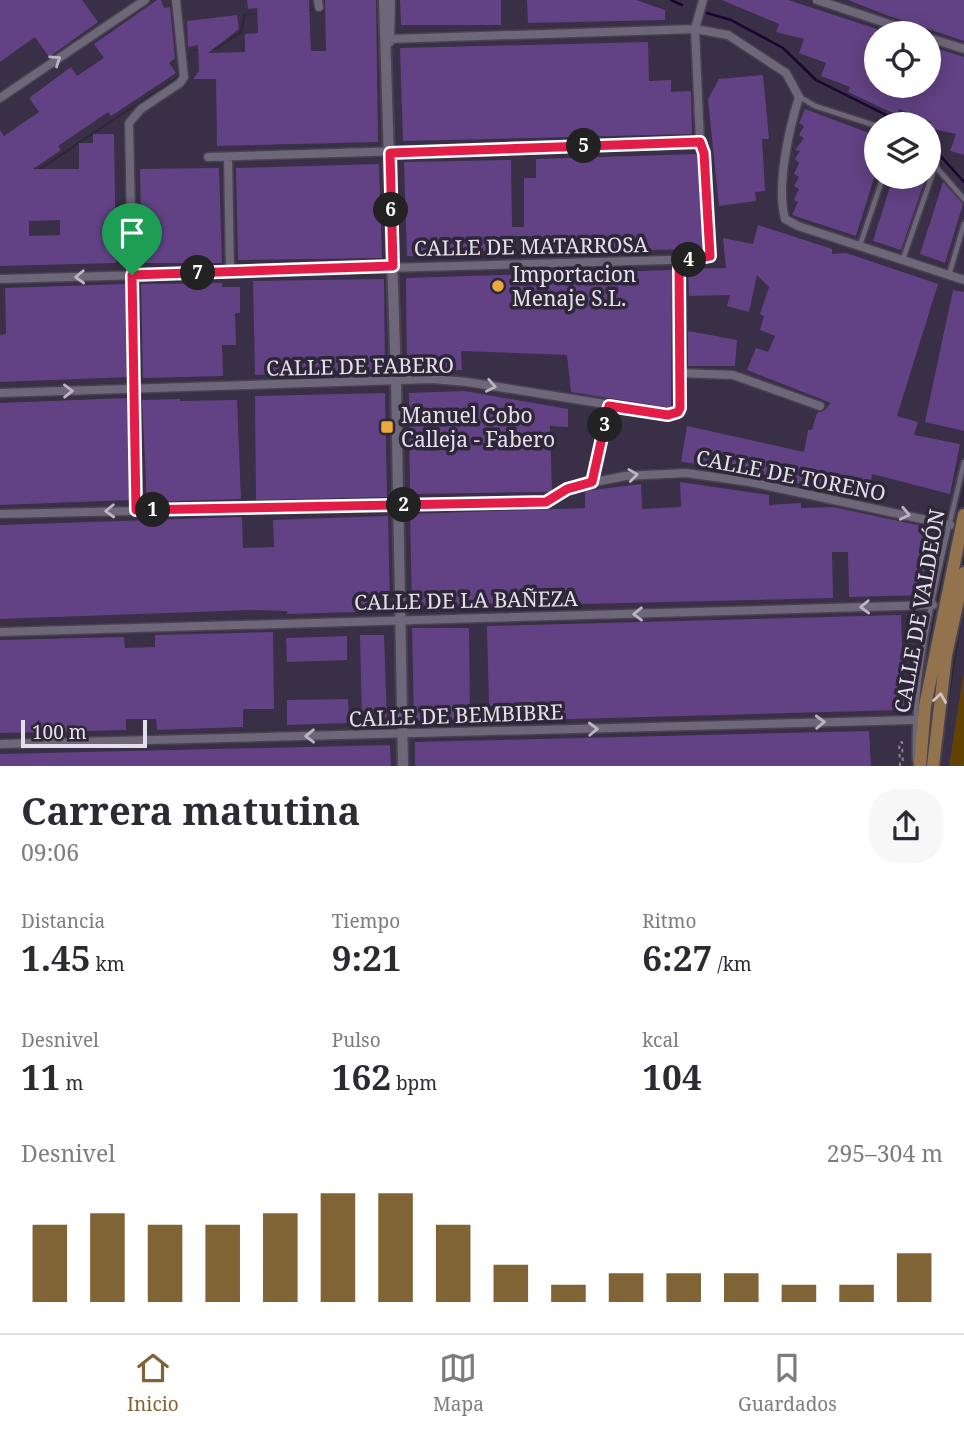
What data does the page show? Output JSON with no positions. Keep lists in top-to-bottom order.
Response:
{
  "streets": {
    "street": [
      "CALLE DE MATARROSA",
      "CALLE DE FABERO",
      "CALLE DE TORENO",
      "CALLE DE LA BAÑEZA",
      "CALLE DE BEMBIBRE"
    ],
    "lane": ["CALLE DE VALDEÓN"]
  },
  "crossings": [
    ["CALLE DE MATARROSA", "CALLE DE FABERO"],
    ["CALLE DE TORENO", "CALLE DE VALDEÓN"],
    ["CALLE DE LA BAÑEZA", "CALLE DE VALDEÓN"],
    ["CALLE DE VALDEÓN", "CALLE DE BEMBIBRE"]
  ],
  "one_way": ["CALLE DE FABERO", "CALLE DE LA BAÑEZA"],
  "places": {
    "other": ["Importacion Menaje S.L."],
    "transit": ["Manuel Cobo Calleja - Fabero"]
  },
  "scale_bar": "100 m",
  "page": {
    "pins": [
      "5",
      "6",
      "4",
      "7",
      "3",
      "2",
      "1"
    ],
    "scale": "100 m",
    "heading": ["Carrera matutina", "09:06"],
    "stats": [
      ["Distancia", "1.45 km"],
      ["Tiempo", "9:21"],
      ["Ritmo", "6:27 /km"],
      ["Desnivel", "11 m"],
      ["Pulso", "162 bpm"],
      ["kcal", "104"]
    ],
    "chart": ["Desnivel", "295–304 m"],
    "tabs": ["Inicio", "Mapa", "Guardados"]
  }
}
